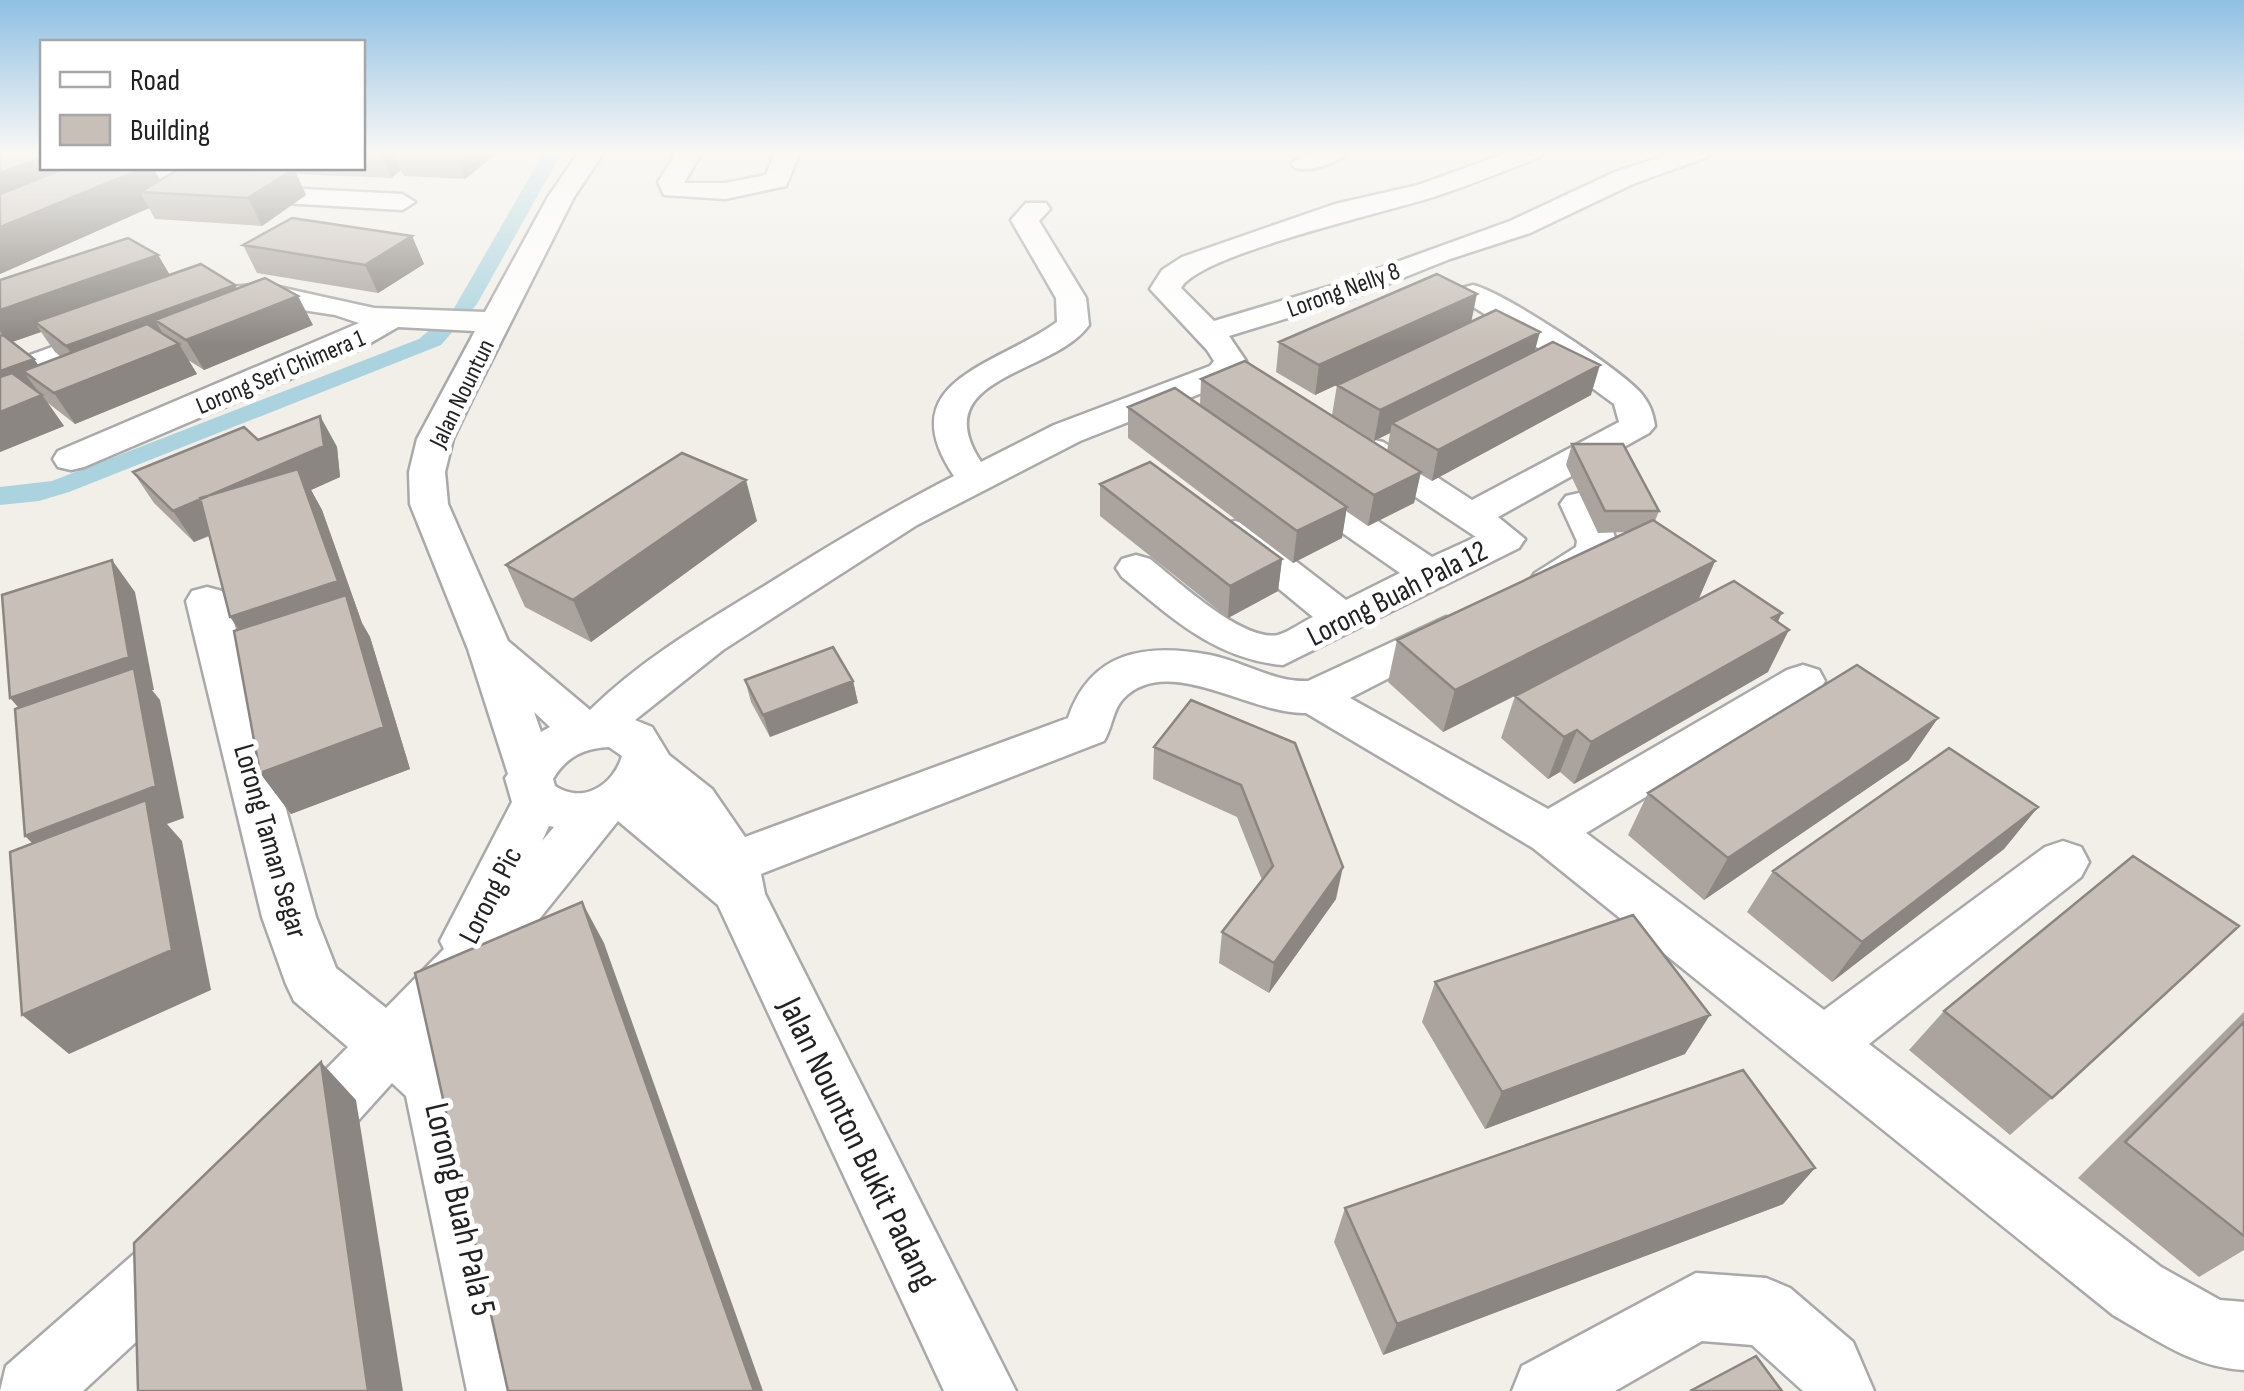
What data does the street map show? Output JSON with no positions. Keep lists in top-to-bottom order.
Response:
{
  "streets": {
    "street": [
      "Lorong Nelly 8",
      "Lorong Seri Chimera 1",
      "Jalan Nountun",
      "Lorong Buah Pala 12",
      "Lorong Taman Segar",
      "Lorong Pic",
      "Jalan Nounton Bukit Padang",
      "Lorong Buah Pala 5"
    ]
  },
  "crossings": [
    ["Jalan Nountun", "Lorong Pic"],
    ["Jalan Nountun", "Jalan Nounton Bukit Padang"],
    ["Lorong Taman Segar", "Lorong Pic"],
    ["Lorong Taman Segar", "Lorong Buah Pala 5"],
    ["Lorong Pic", "Jalan Nounton Bukit Padang"],
    ["Lorong Pic", "Lorong Buah Pala 5"]
  ],
  "legend": ["Road", "Building"]
}
